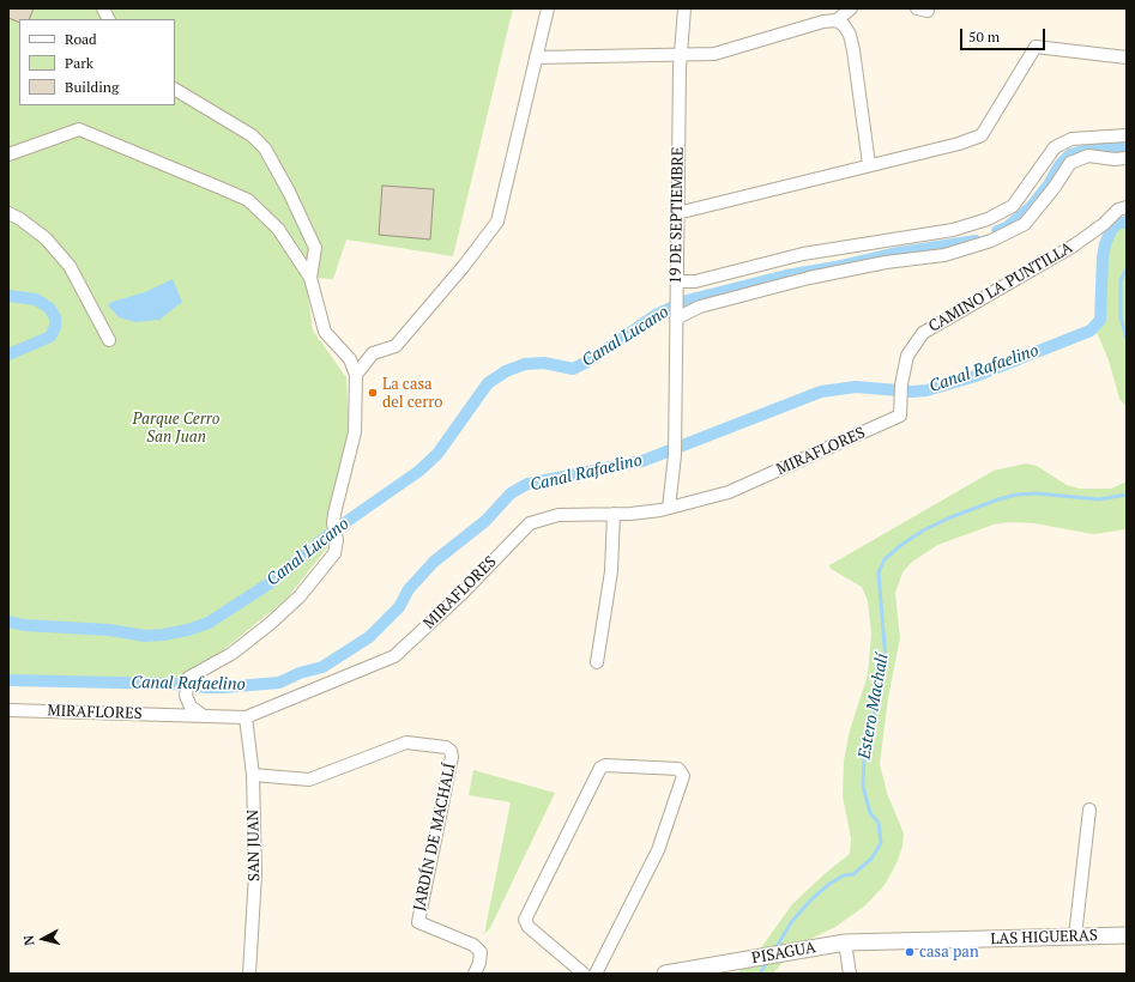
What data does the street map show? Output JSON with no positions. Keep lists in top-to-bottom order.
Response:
{
  "streets": {
    "main road": ["LAS HIGUERAS", "PISAGUA"],
    "street": [
      "19 DE SEPTIEMBRE",
      "CAMINO LA PUNTILLA",
      "MIRAFLORES",
      "JARDÍN DE MACHALÍ",
      "SAN JUAN"
    ]
  },
  "crossings": [
    ["19 DE SEPTIEMBRE", "MIRAFLORES"],
    ["CAMINO LA PUNTILLA", "MIRAFLORES"],
    ["MIRAFLORES", "SAN JUAN"],
    ["JARDÍN DE MACHALÍ", "SAN JUAN"],
    ["LAS HIGUERAS", "PISAGUA"]
  ],
  "water": ["Canal Lucano", "Canal Rafaelino", "Estero Machalí"],
  "parks": ["Parque Cerro San Juan"],
  "places": ["La casa del cerro", "casa pan"],
  "legend": ["Road", "Park", "Building"],
  "scale_bar": "50 m",
  "north": "left"
}
